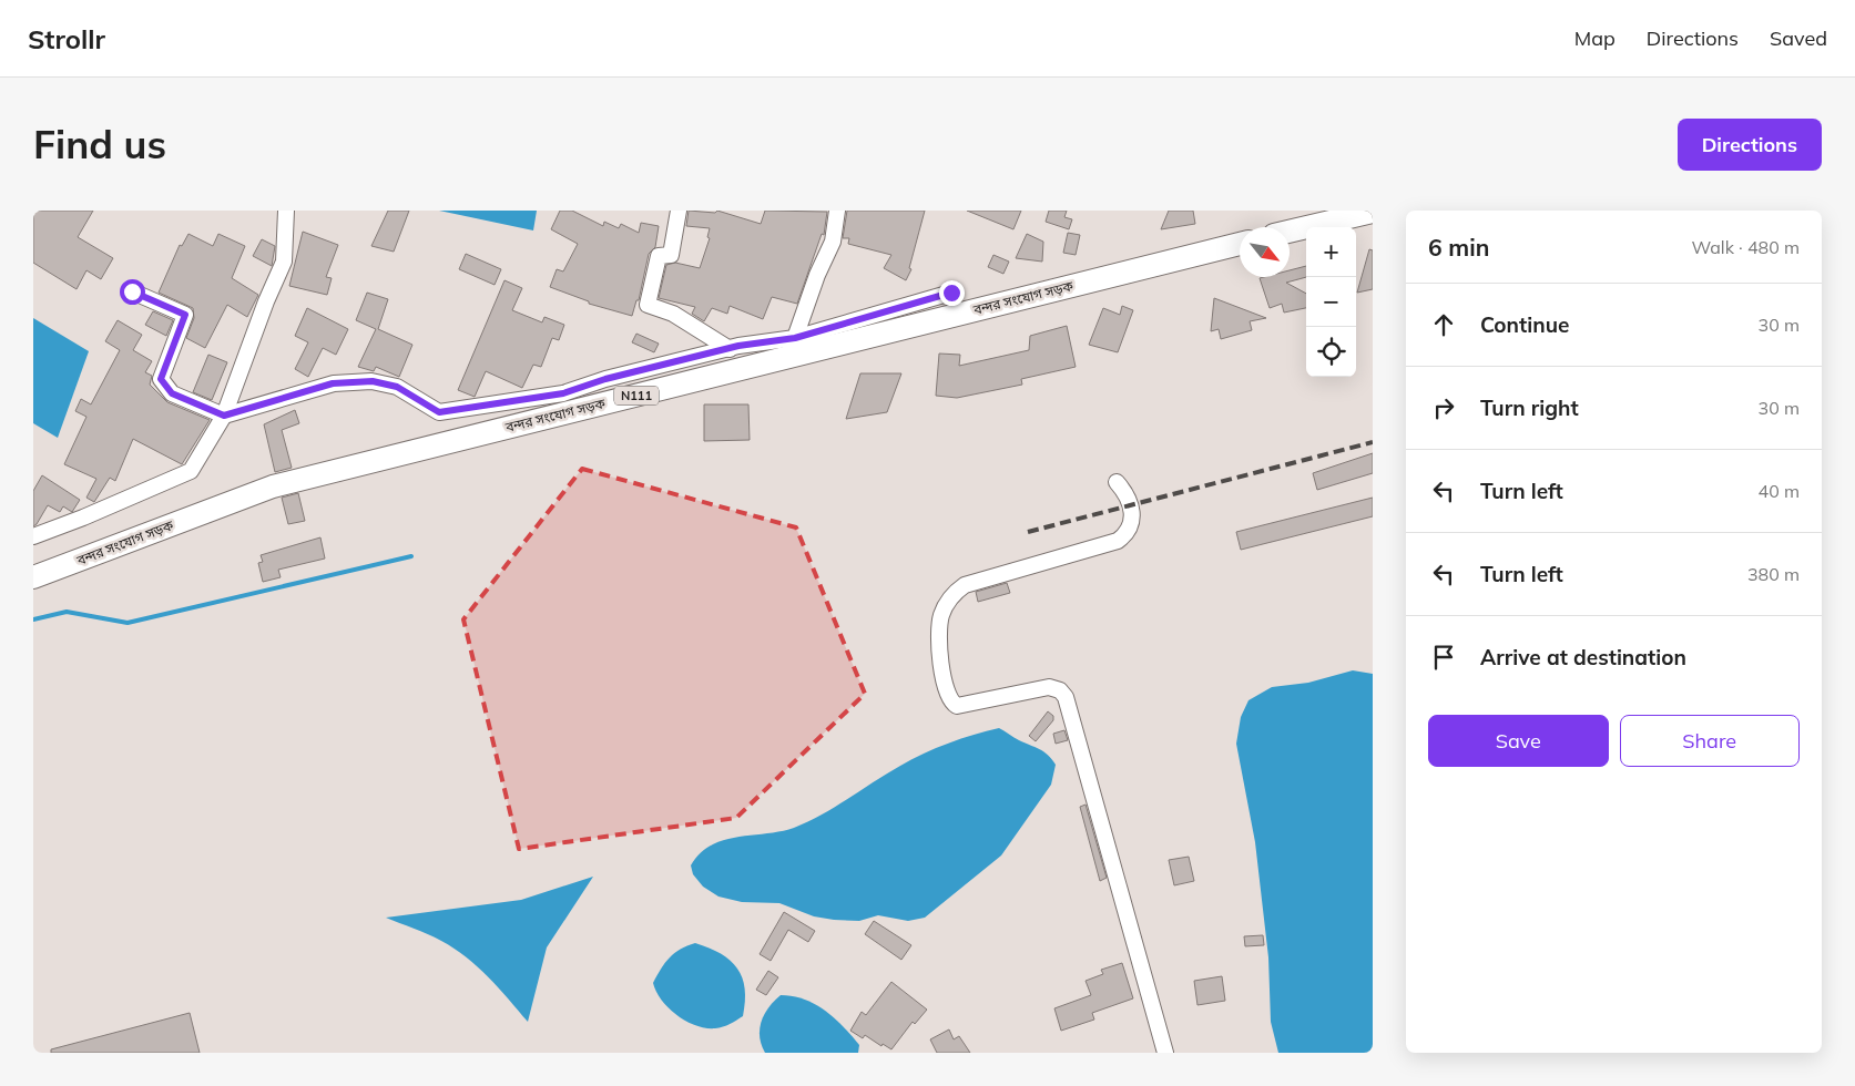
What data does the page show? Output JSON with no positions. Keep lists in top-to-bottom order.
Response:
{
  "streets": {
    "highway": ["বন্দর সংযোগ সড়ক", "N111"]
  },
  "north": "bottom right",
  "page": {
    "header": "Strollr",
    "nav": ["Map", "Directions", "Saved"],
    "buttons": [
      "Directions",
      ["Save", "Share"]
    ],
    "title": "Find us",
    "heading": ["6 min", "Walk · 480 m"],
    "map_buttons": ["+", "−"],
    "list": [
      ["Continue", "30 m"],
      ["Turn right", "30 m"],
      ["Turn left", "40 m"],
      ["Turn left", "380 m"],
      "Arrive at destination"
    ]
  }
}
